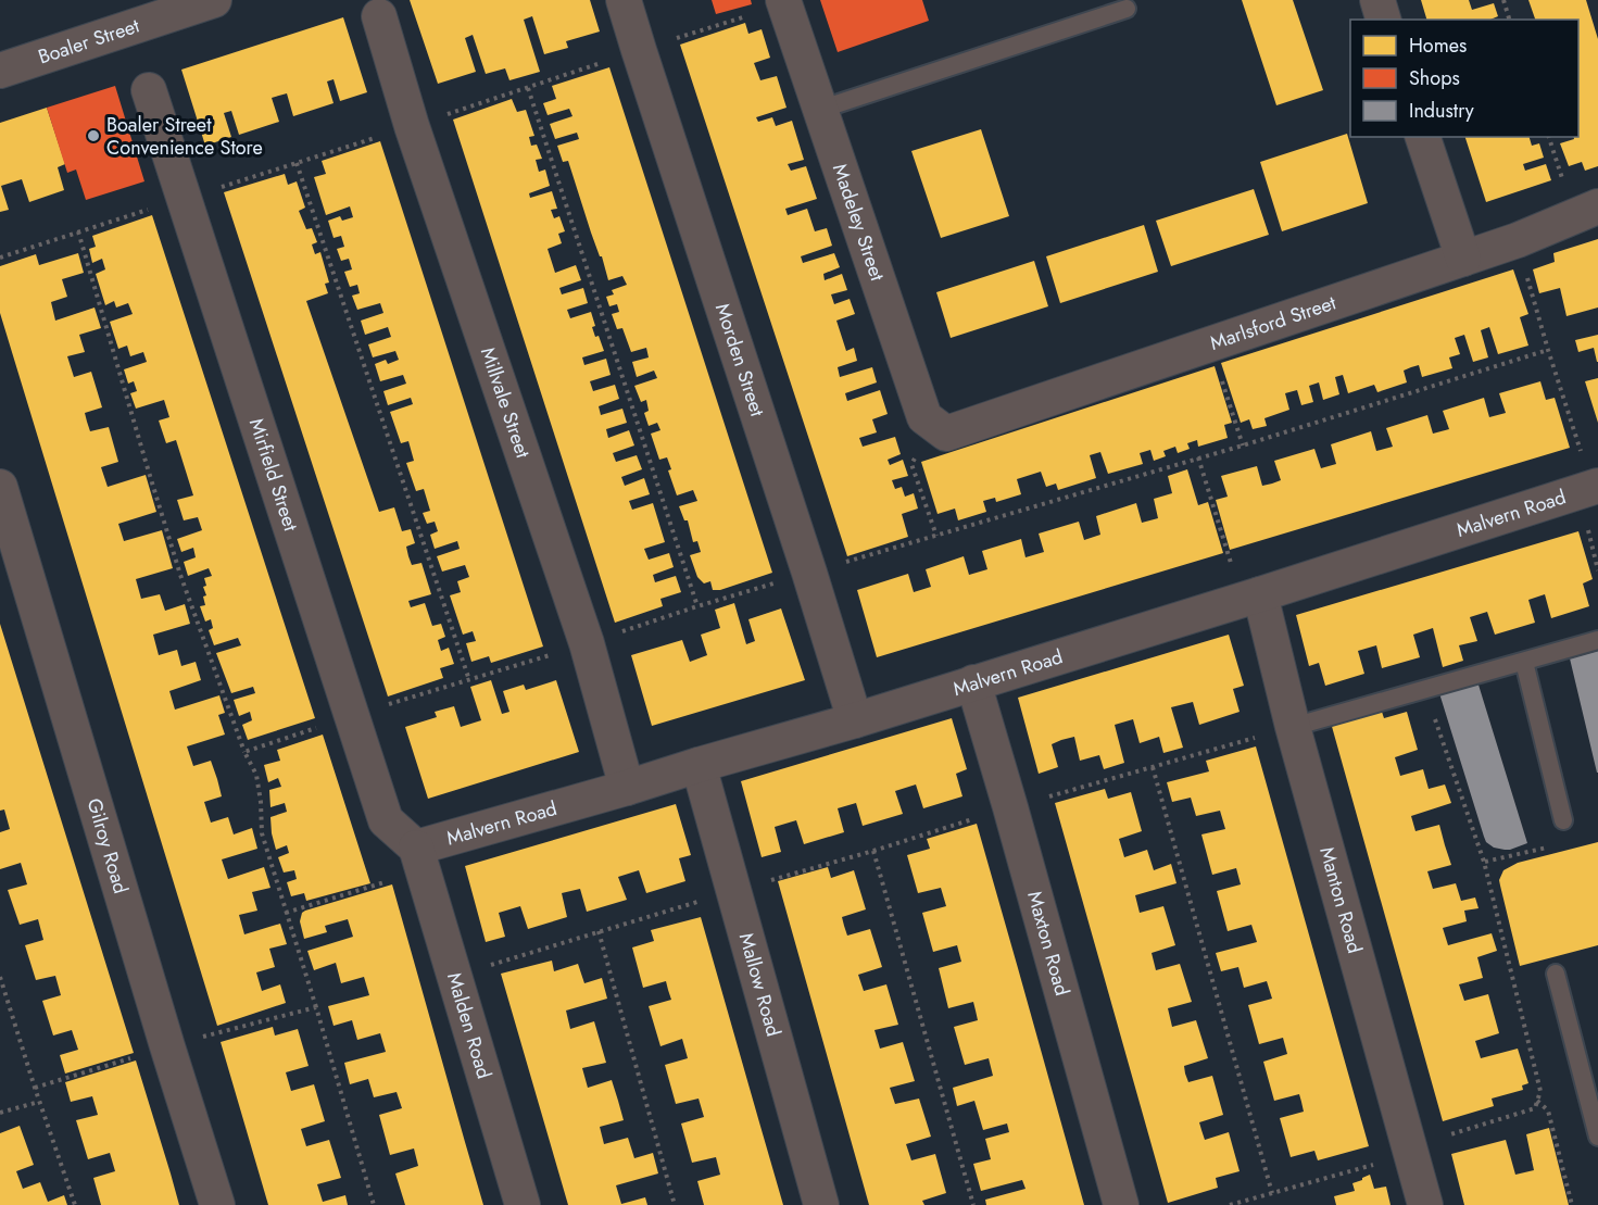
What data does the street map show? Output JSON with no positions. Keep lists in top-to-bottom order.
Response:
{
  "streets": {
    "street": [
      "Boaler Street",
      "Madeley Street",
      "Marlsford Street",
      "Morden Street",
      "Millvale Street",
      "Mirfield Street",
      "Malvern Road",
      "Gilroy Road",
      "Manton Road",
      "Maxton Road",
      "Mallow Road",
      "Malden Road"
    ]
  },
  "crossings": [
    ["Madeley Street", "Marlsford Street"],
    ["Morden Street", "Malvern Road"],
    ["Millvale Street", "Malvern Road"],
    ["Mirfield Street", "Malvern Road"],
    ["Mirfield Street", "Malden Road"],
    ["Malvern Road", "Manton Road"],
    ["Malvern Road", "Maxton Road"],
    ["Malvern Road", "Mallow Road"],
    ["Malvern Road", "Malden Road"]
  ],
  "places": ["Boaler Street Convenience Store"],
  "legend": ["Homes", "Shops", "Industry"]
}
